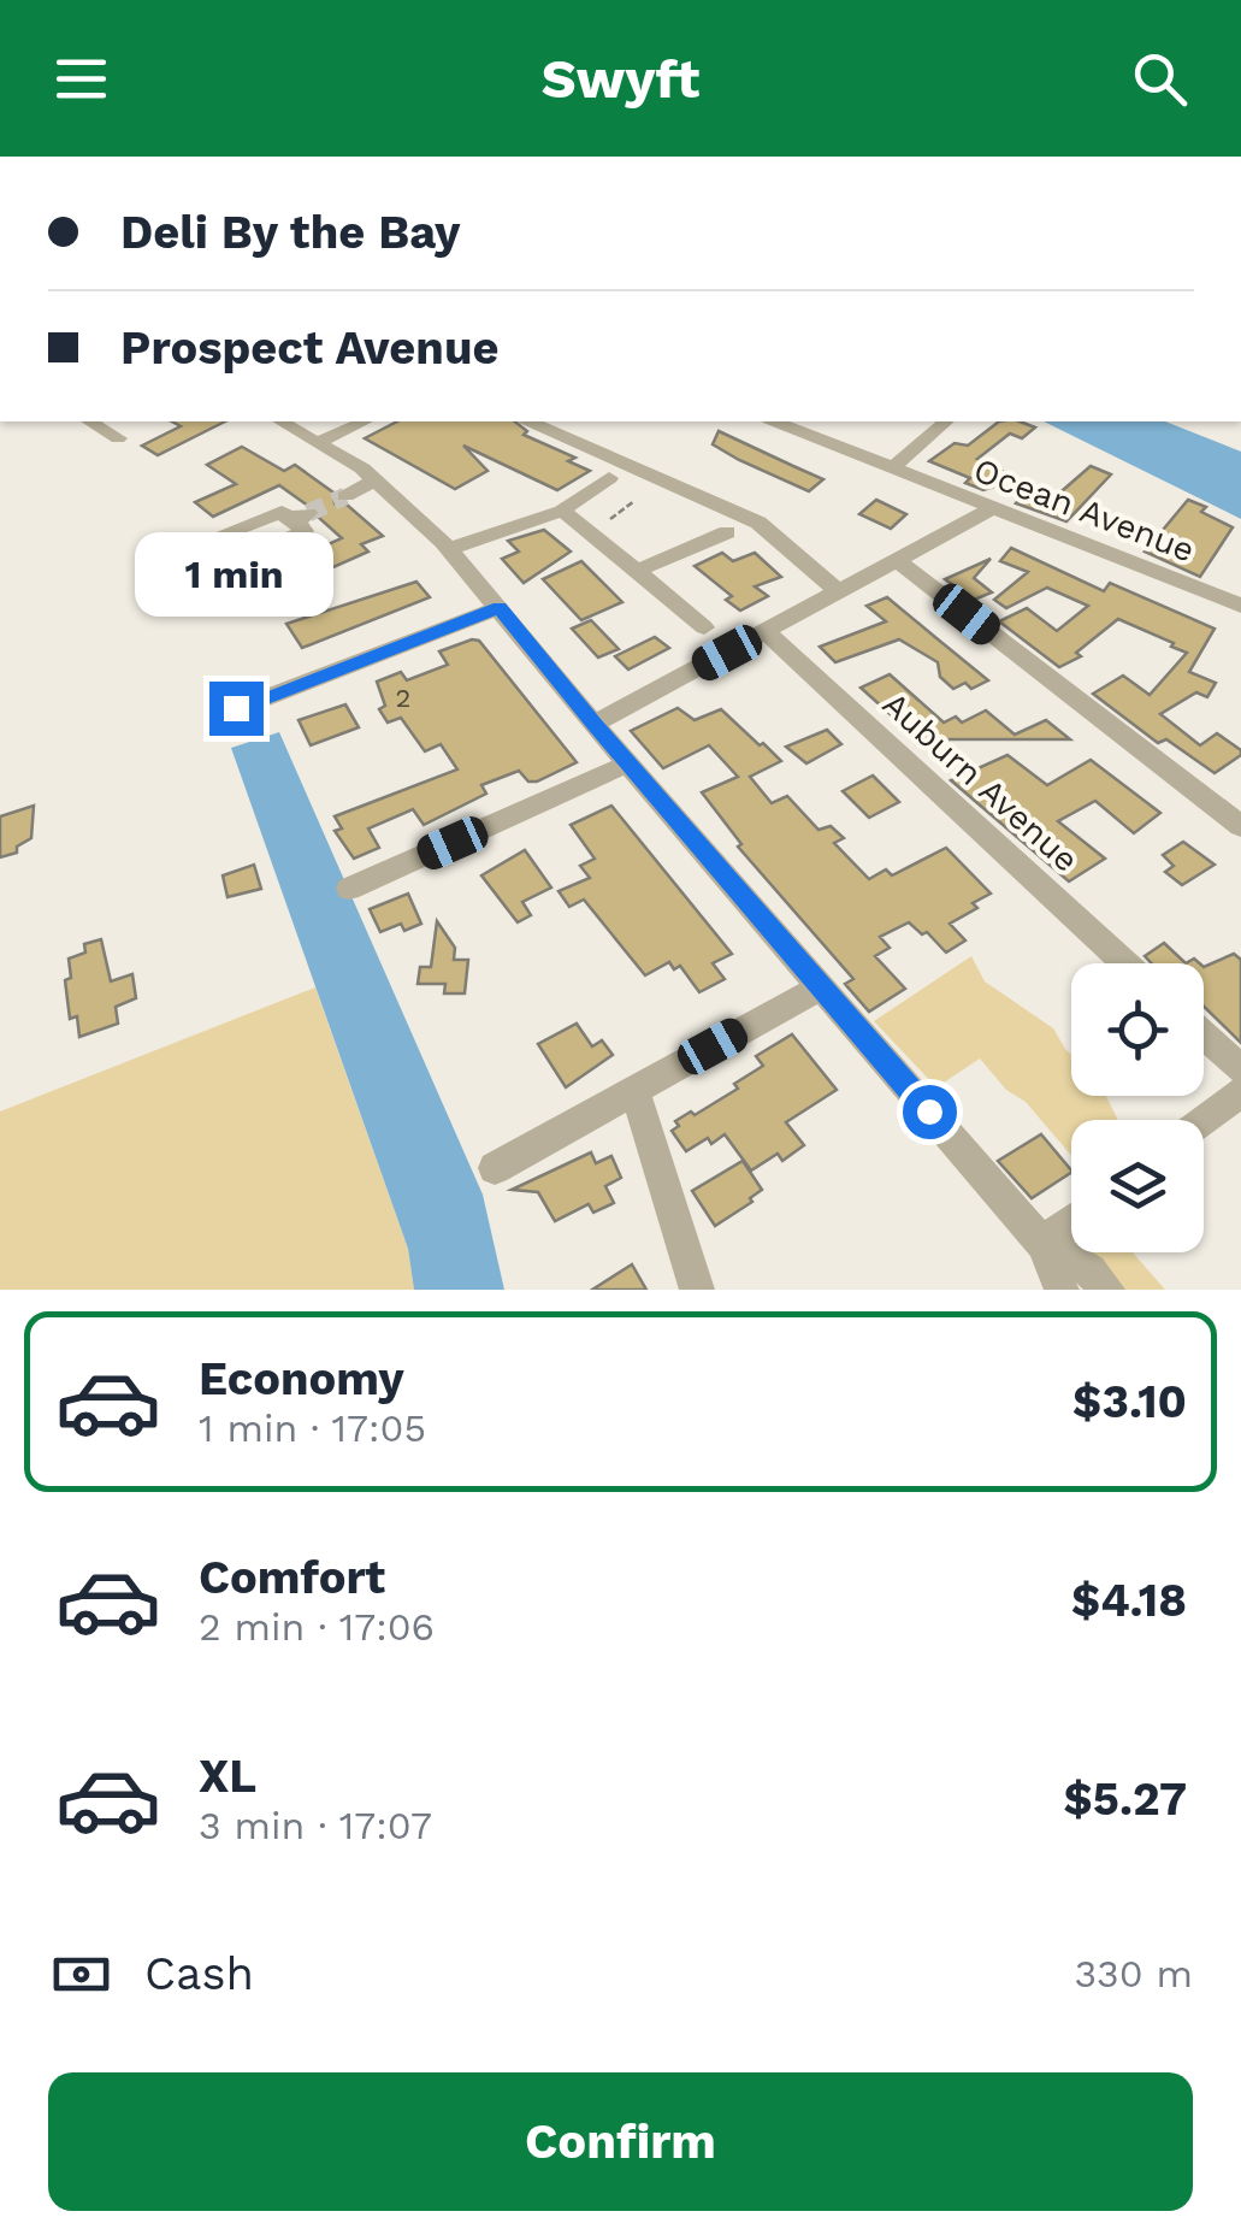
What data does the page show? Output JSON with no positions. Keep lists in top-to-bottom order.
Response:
{
  "streets": {
    "street": ["Ocean Avenue", "Auburn Avenue"]
  },
  "house_numbers": ["2"],
  "page": {
    "header": "Swyft",
    "banner": ["Deli By the Bay", "Prospect Avenue"],
    "bubble": "1 min",
    "list": [
      {
        "name": "Economy",
        "note": "1 min · 17:05",
        "value": "$3.10"
      },
      {
        "name": "Comfort",
        "note": "2 min · 17:06",
        "value": "$4.18"
      },
      {
        "name": "XL",
        "note": "3 min · 17:07",
        "value": "$5.27"
      }
    ],
    "pay": ["Cash", "330 m"],
    "buttons": "Confirm"
  }
}
